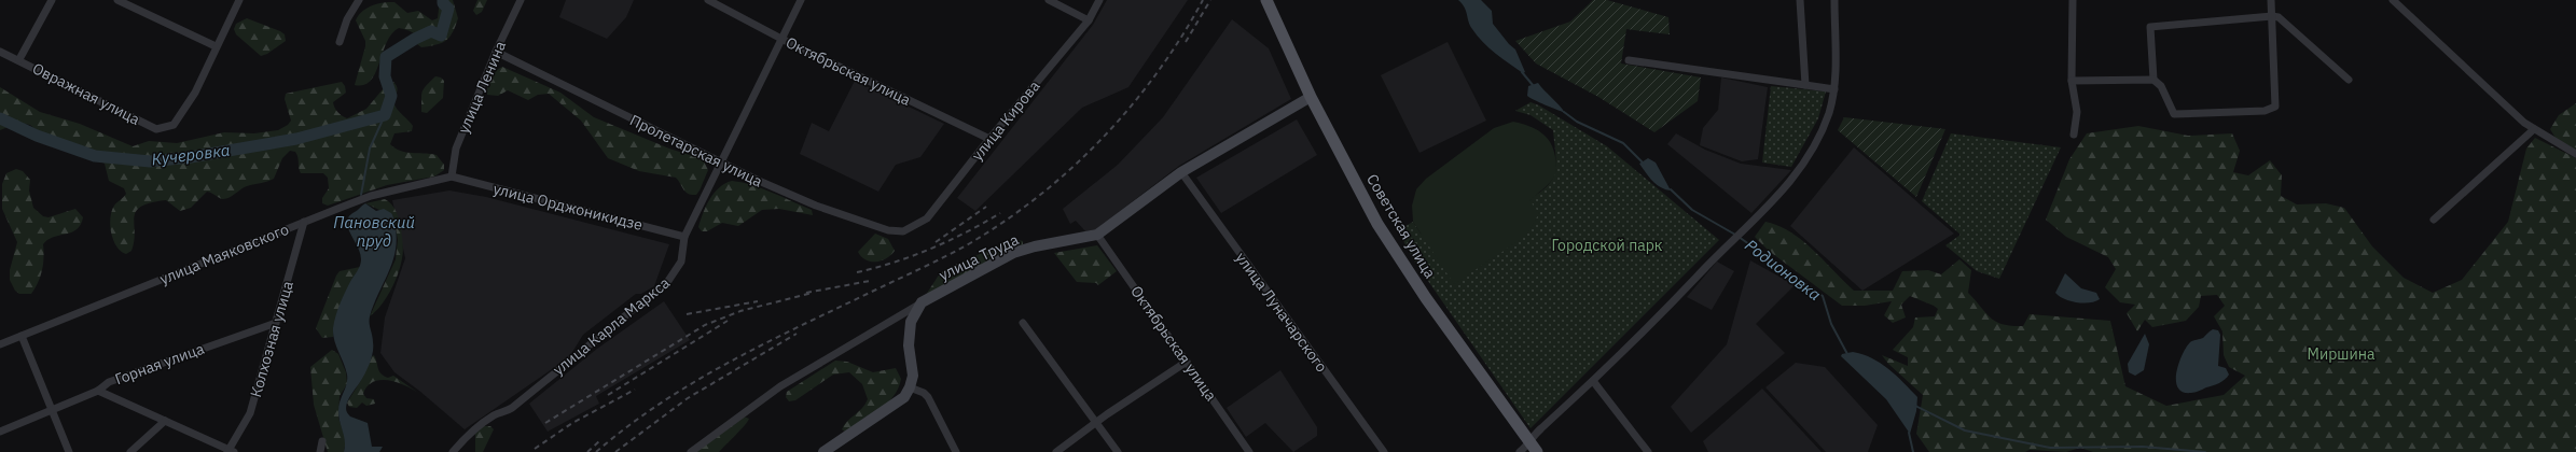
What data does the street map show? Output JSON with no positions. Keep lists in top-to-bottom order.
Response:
{
  "streets": {
    "main road": ["Советская улица"],
    "street": [
      "Октябрьская улица",
      "улица Ленина",
      "Овражная улица",
      "улица Кирова",
      "Пролетарская улица",
      "улица Орджоникидзе",
      "улица Маяковского",
      "улица Труда",
      "улица Луначарского",
      "улица Карла Маркса",
      "Колхозная улица",
      "Горная улица"
    ]
  },
  "crossings": [
    ["Октябрьская улица", "улица Кирова"],
    ["Октябрьская улица", "улица Труда"],
    ["Октябрьская улица", "улица Карла Маркса"],
    ["улица Ленина", "Пролетарская улица"],
    ["улица Ленина", "улица Орджоникидзе"],
    ["улица Ленина", "улица Маяковского"],
    ["улица Кирова", "Пролетарская улица"],
    ["Пролетарская улица", "улица Карла Маркса"],
    ["улица Орджоникидзе", "улица Маяковского"],
    ["улица Орджоникидзе", "улица Карла Маркса"],
    ["Советская улица", "улица Труда"],
    ["улица Маяковского", "Колхозная улица"],
    ["улица Труда", "улица Луначарского"],
    ["Колхозная улица", "Горная улица"]
  ],
  "water": ["Кучеровка", "Пановский пруд", "Родионовка"],
  "parks": ["Городской парк", "Миршина"]
}
